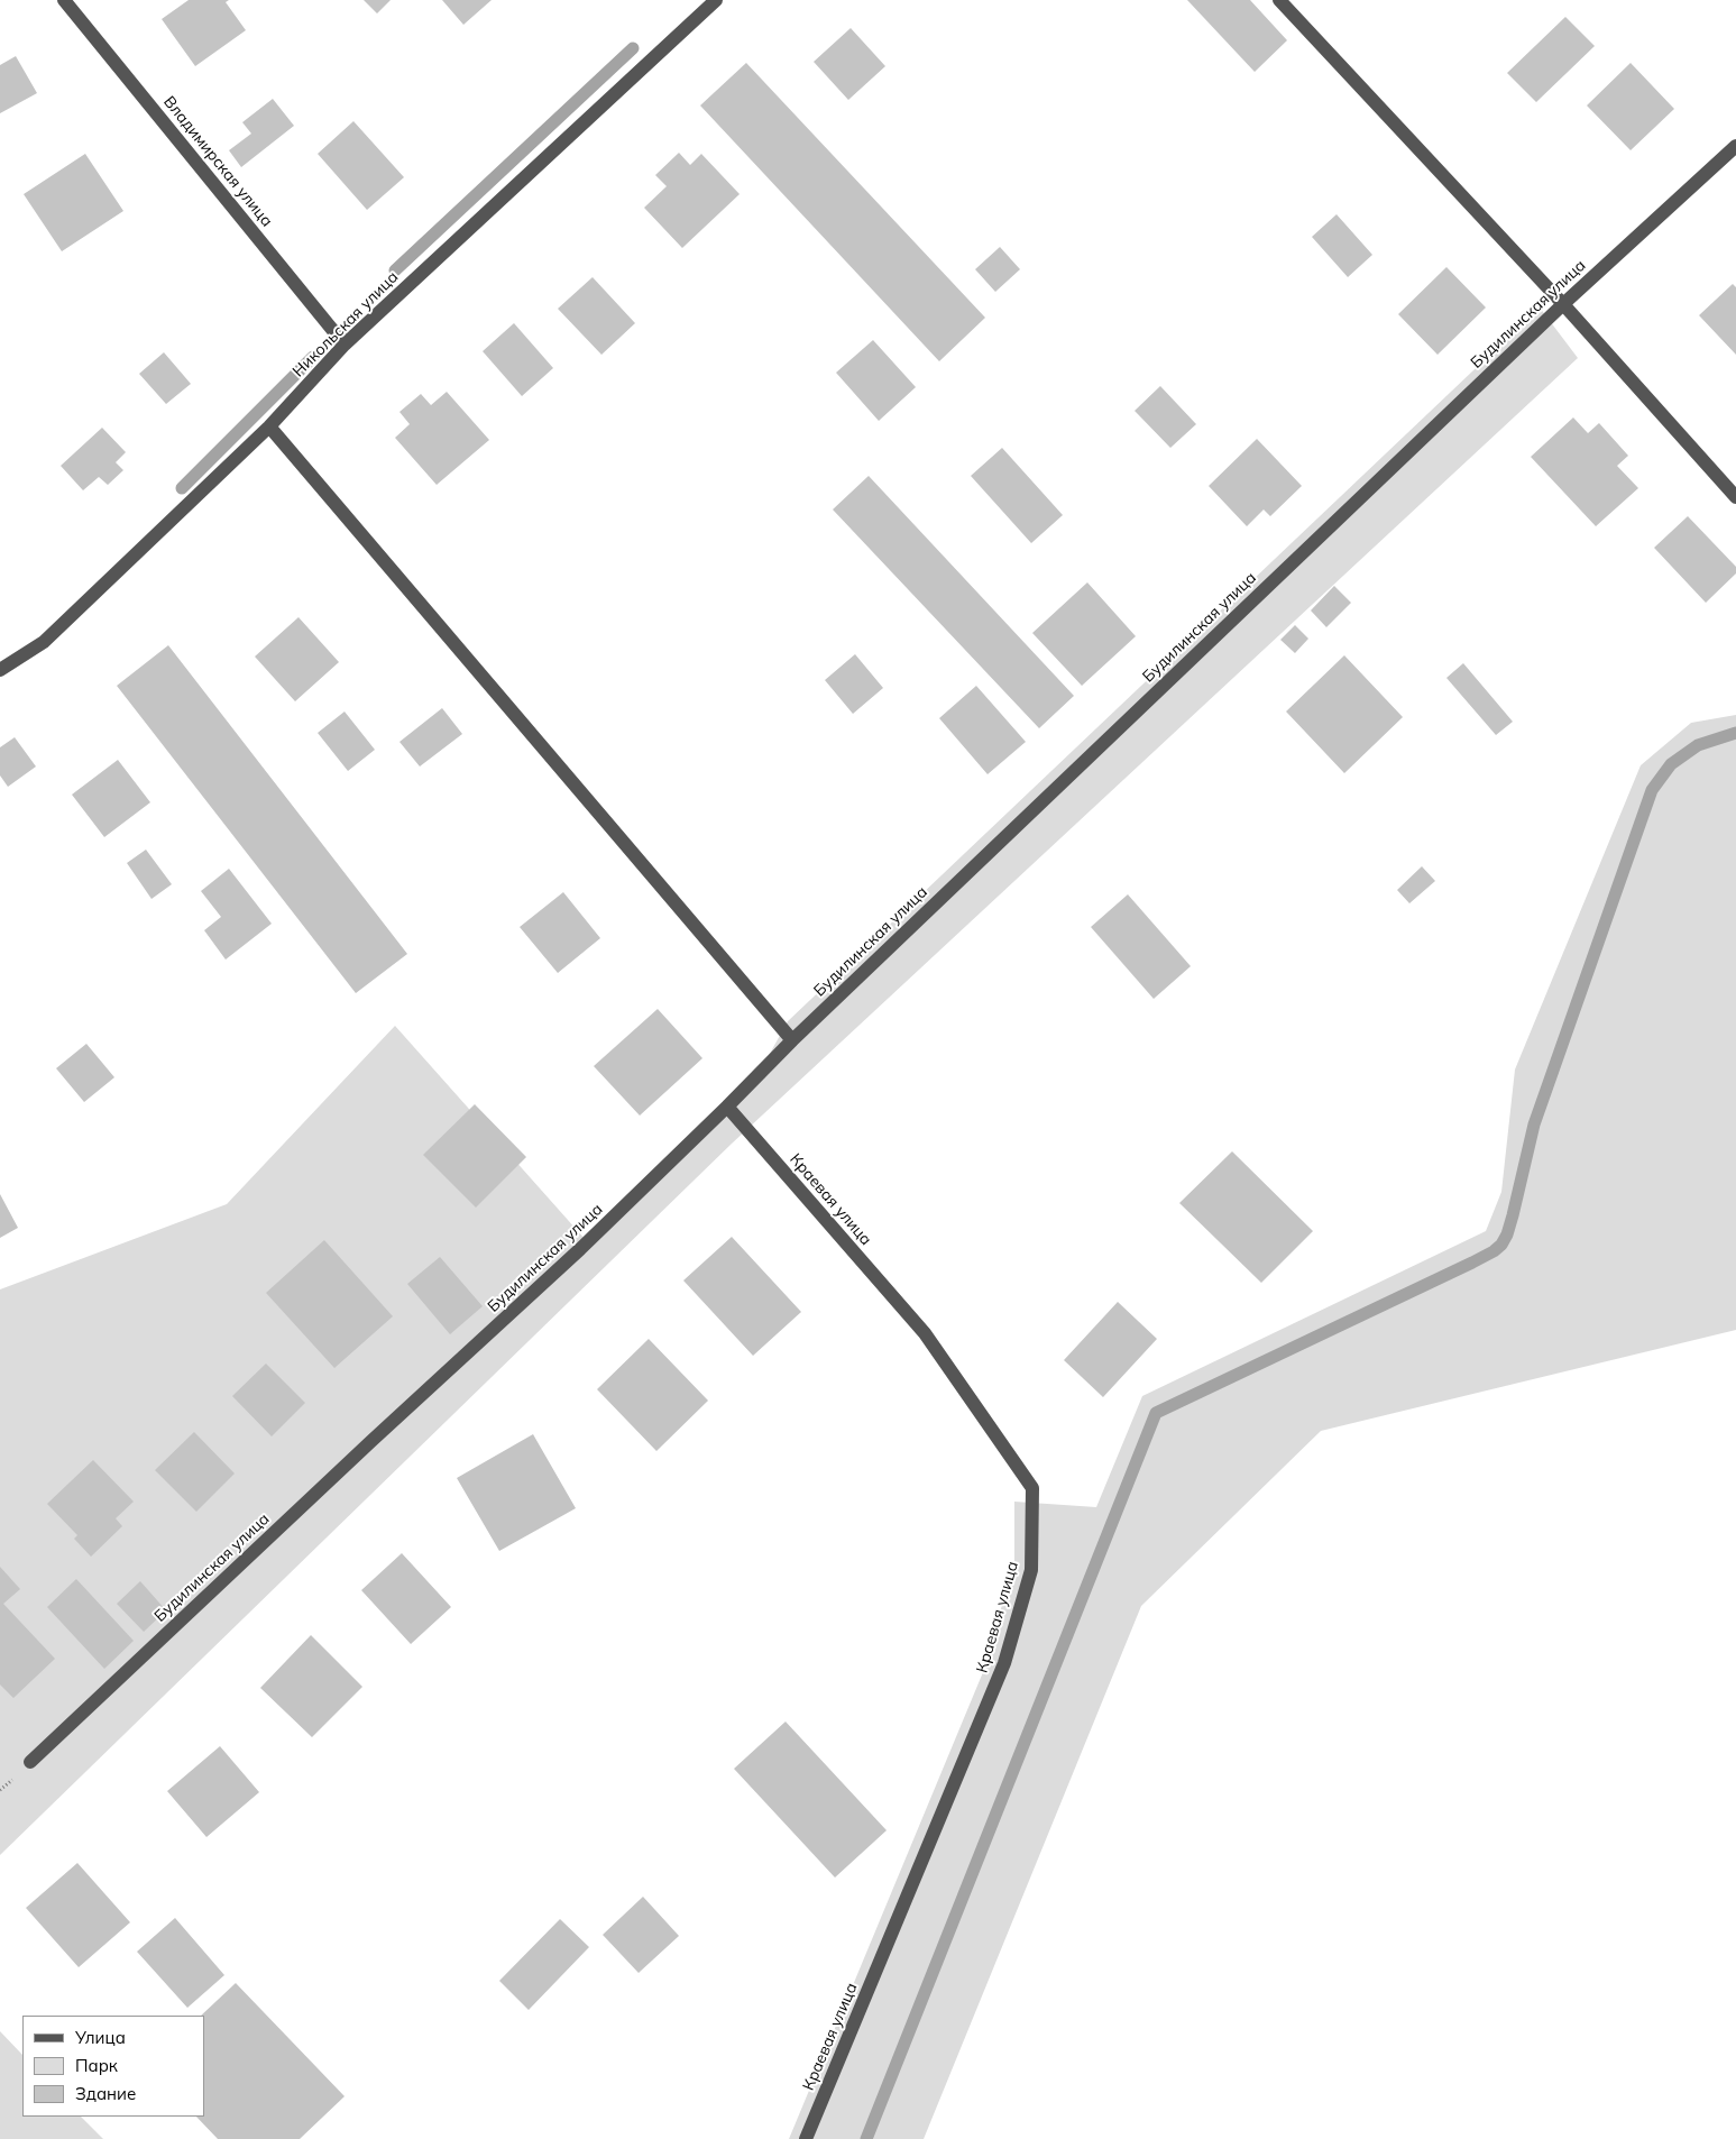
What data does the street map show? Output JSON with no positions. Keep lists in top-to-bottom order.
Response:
{
  "streets": {
    "street": [
      "Владимирская улица",
      "Будилинская улица",
      "Никольская улица",
      "Краевая улица"
    ]
  },
  "crossings": [
    ["Владимирская улица", "Никольская улица"],
    ["Будилинская улица", "Краевая улица"]
  ],
  "legend": ["Улица", "Парк", "Здание"]
}
